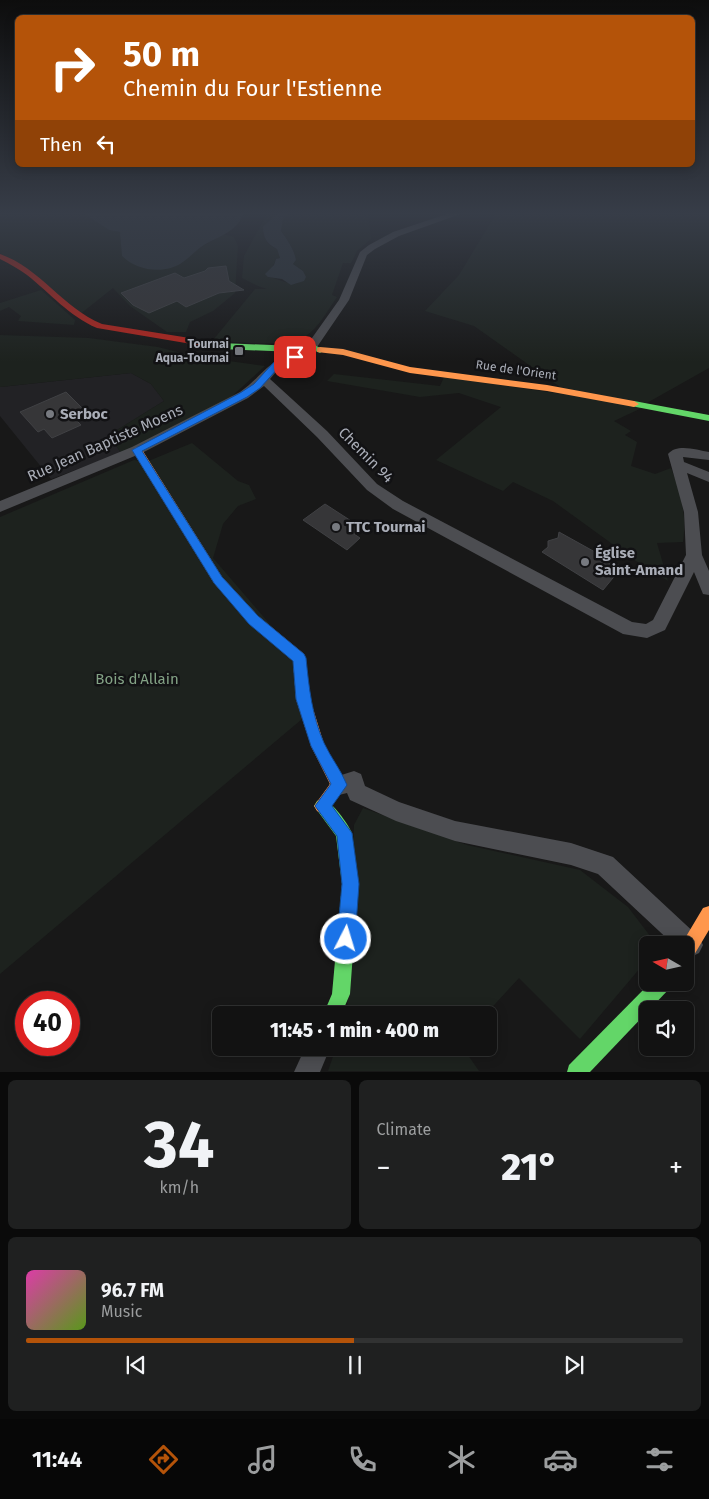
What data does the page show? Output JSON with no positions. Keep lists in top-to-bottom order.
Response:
{
  "streets": {
    "street": ["Rue de l'Orient", "Rue Jean Baptiste Moens", "Chemin 94"]
  },
  "crossings": [
    ["Rue de l'Orient", "Rue Jean Baptiste Moens"],
    ["Rue Jean Baptiste Moens", "Chemin 94"]
  ],
  "parks": ["Bois d'Allain"],
  "places": {
    "transit": ["Tournai Aqua-Tournai"],
    "other": ["Serboc", "TTC Tournai", "Église Saint-Amand"]
  },
  "north": "left",
  "page": {
    "turn": ["50 m", "Chemin du Four l'Estienne"],
    "then": "Then",
    "limit": "40",
    "trip": "11:45 · 1 min · 400 m",
    "tile": [
      ["34", "km/h"],
      "Climate"
    ],
    "heat": ["−", "21°", "+"],
    "song": ["96.7 FM", "Music"],
    "tabs": "11:44"
  }
}
